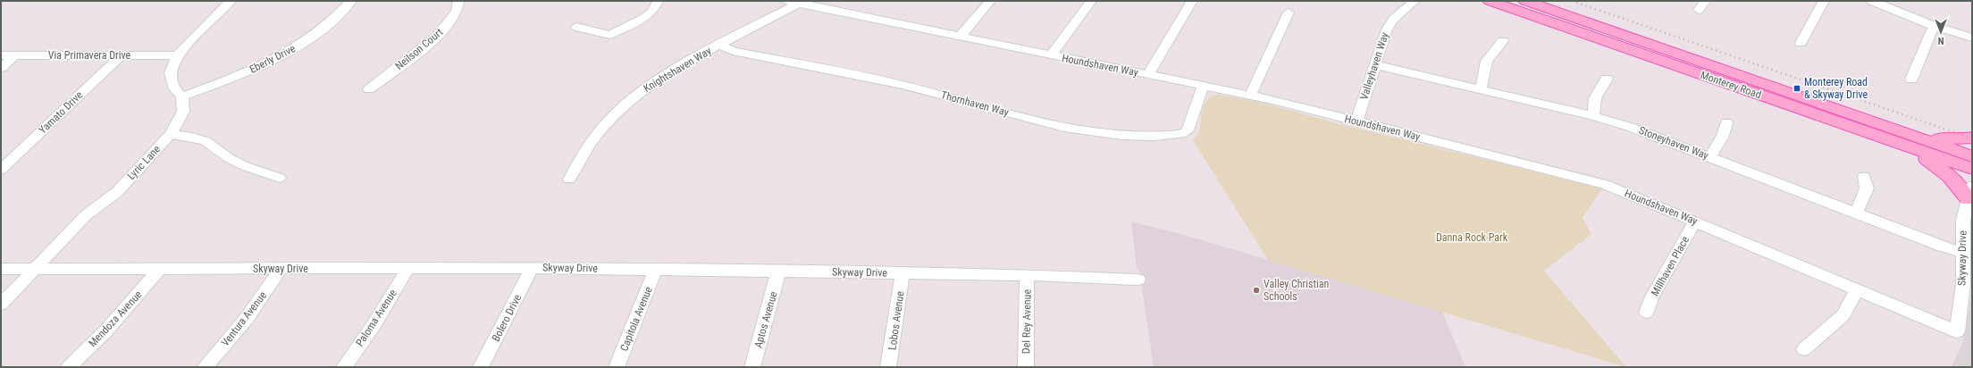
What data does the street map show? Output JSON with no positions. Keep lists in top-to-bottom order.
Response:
{
  "streets": {
    "main road": ["Monterey Road"],
    "street": [
      "Neilson Court",
      "Via Primavera Drive",
      "Eberly Drive",
      "Houndshaven Way",
      "Valleyhaven Way",
      "Knightshaven Way",
      "Thornhaven Way",
      "Yamato Drive",
      "Stoneyhaven Way",
      "Lyric Lane",
      "Skyway Drive",
      "Millhaven Place",
      "Paloma Avenue",
      "Bolero Drive",
      "Mendoza Avenue",
      "Ventura Avenue",
      "Capitola Avenue",
      "Aptos Avenue",
      "Lobos Avenue",
      "Del Rey Avenue"
    ]
  },
  "crossings": [
    ["Via Primavera Drive", "Yamato Drive"],
    ["Eberly Drive", "Lyric Lane"],
    ["Houndshaven Way", "Valleyhaven Way"],
    ["Houndshaven Way", "Knightshaven Way"],
    ["Houndshaven Way", "Thornhaven Way"],
    ["Houndshaven Way", "Skyway Drive"],
    ["Houndshaven Way", "Millhaven Place"],
    ["Valleyhaven Way", "Stoneyhaven Way"],
    ["Knightshaven Way", "Thornhaven Way"],
    ["Stoneyhaven Way", "Skyway Drive"],
    ["Lyric Lane", "Skyway Drive"],
    ["Skyway Drive", "Paloma Avenue"],
    ["Skyway Drive", "Bolero Drive"],
    ["Skyway Drive", "Mendoza Avenue"],
    ["Skyway Drive", "Ventura Avenue"],
    ["Skyway Drive", "Capitola Avenue"],
    ["Skyway Drive", "Aptos Avenue"],
    ["Skyway Drive", "Lobos Avenue"],
    ["Skyway Drive", "Del Rey Avenue"]
  ],
  "parks": ["Danna Rock Park"],
  "places": {
    "transit": ["Monterey Road & Skyway Drive"],
    "other": ["Valley Christian Schools"]
  },
  "north": "bottom"
}
